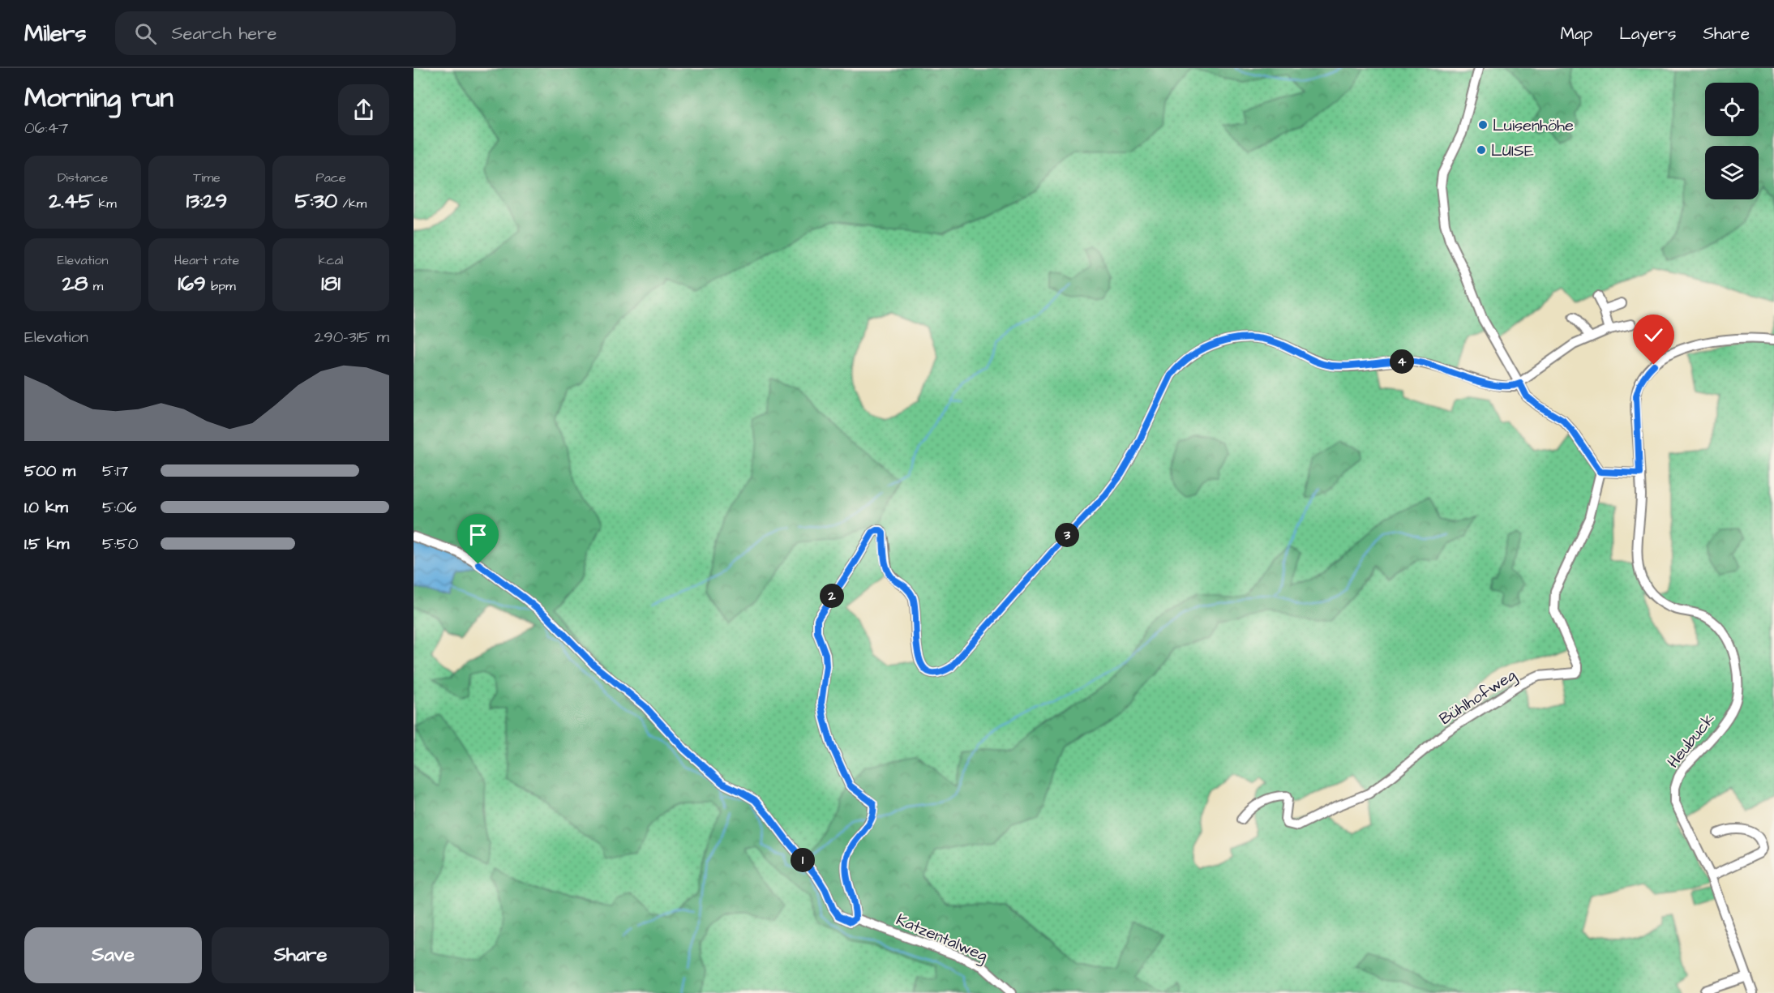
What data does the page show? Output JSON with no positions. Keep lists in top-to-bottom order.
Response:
{
  "streets": {
    "street": ["Bühlhofweg", "Heubuck", "Katzentalweg"]
  },
  "places": ["Luisenhöhe", "LUISE"],
  "page": {
    "header": "Milers",
    "search": "Search here",
    "nav": ["Map", "Layers", "Share"],
    "heading": ["Morning run", "06:47"],
    "stats": [
      ["Distance", "2.45 km"],
      ["Time", "13:29"],
      ["Pace", "5:30 /km"],
      ["Elevation", "28 m"],
      ["Heart rate", "169 bpm"],
      ["kcal", "181"]
    ],
    "chart": ["Elevation", "290–315 m"],
    "pins": [
      "4",
      "3",
      "2",
      "1"
    ],
    "list": [
      {
        "name": "500 m",
        "note": "5:17"
      },
      {
        "name": "1.0 km",
        "note": "5:06"
      },
      {
        "name": "1.5 km",
        "note": "5:50"
      }
    ],
    "buttons": ["Save", "Share"]
  }
}
